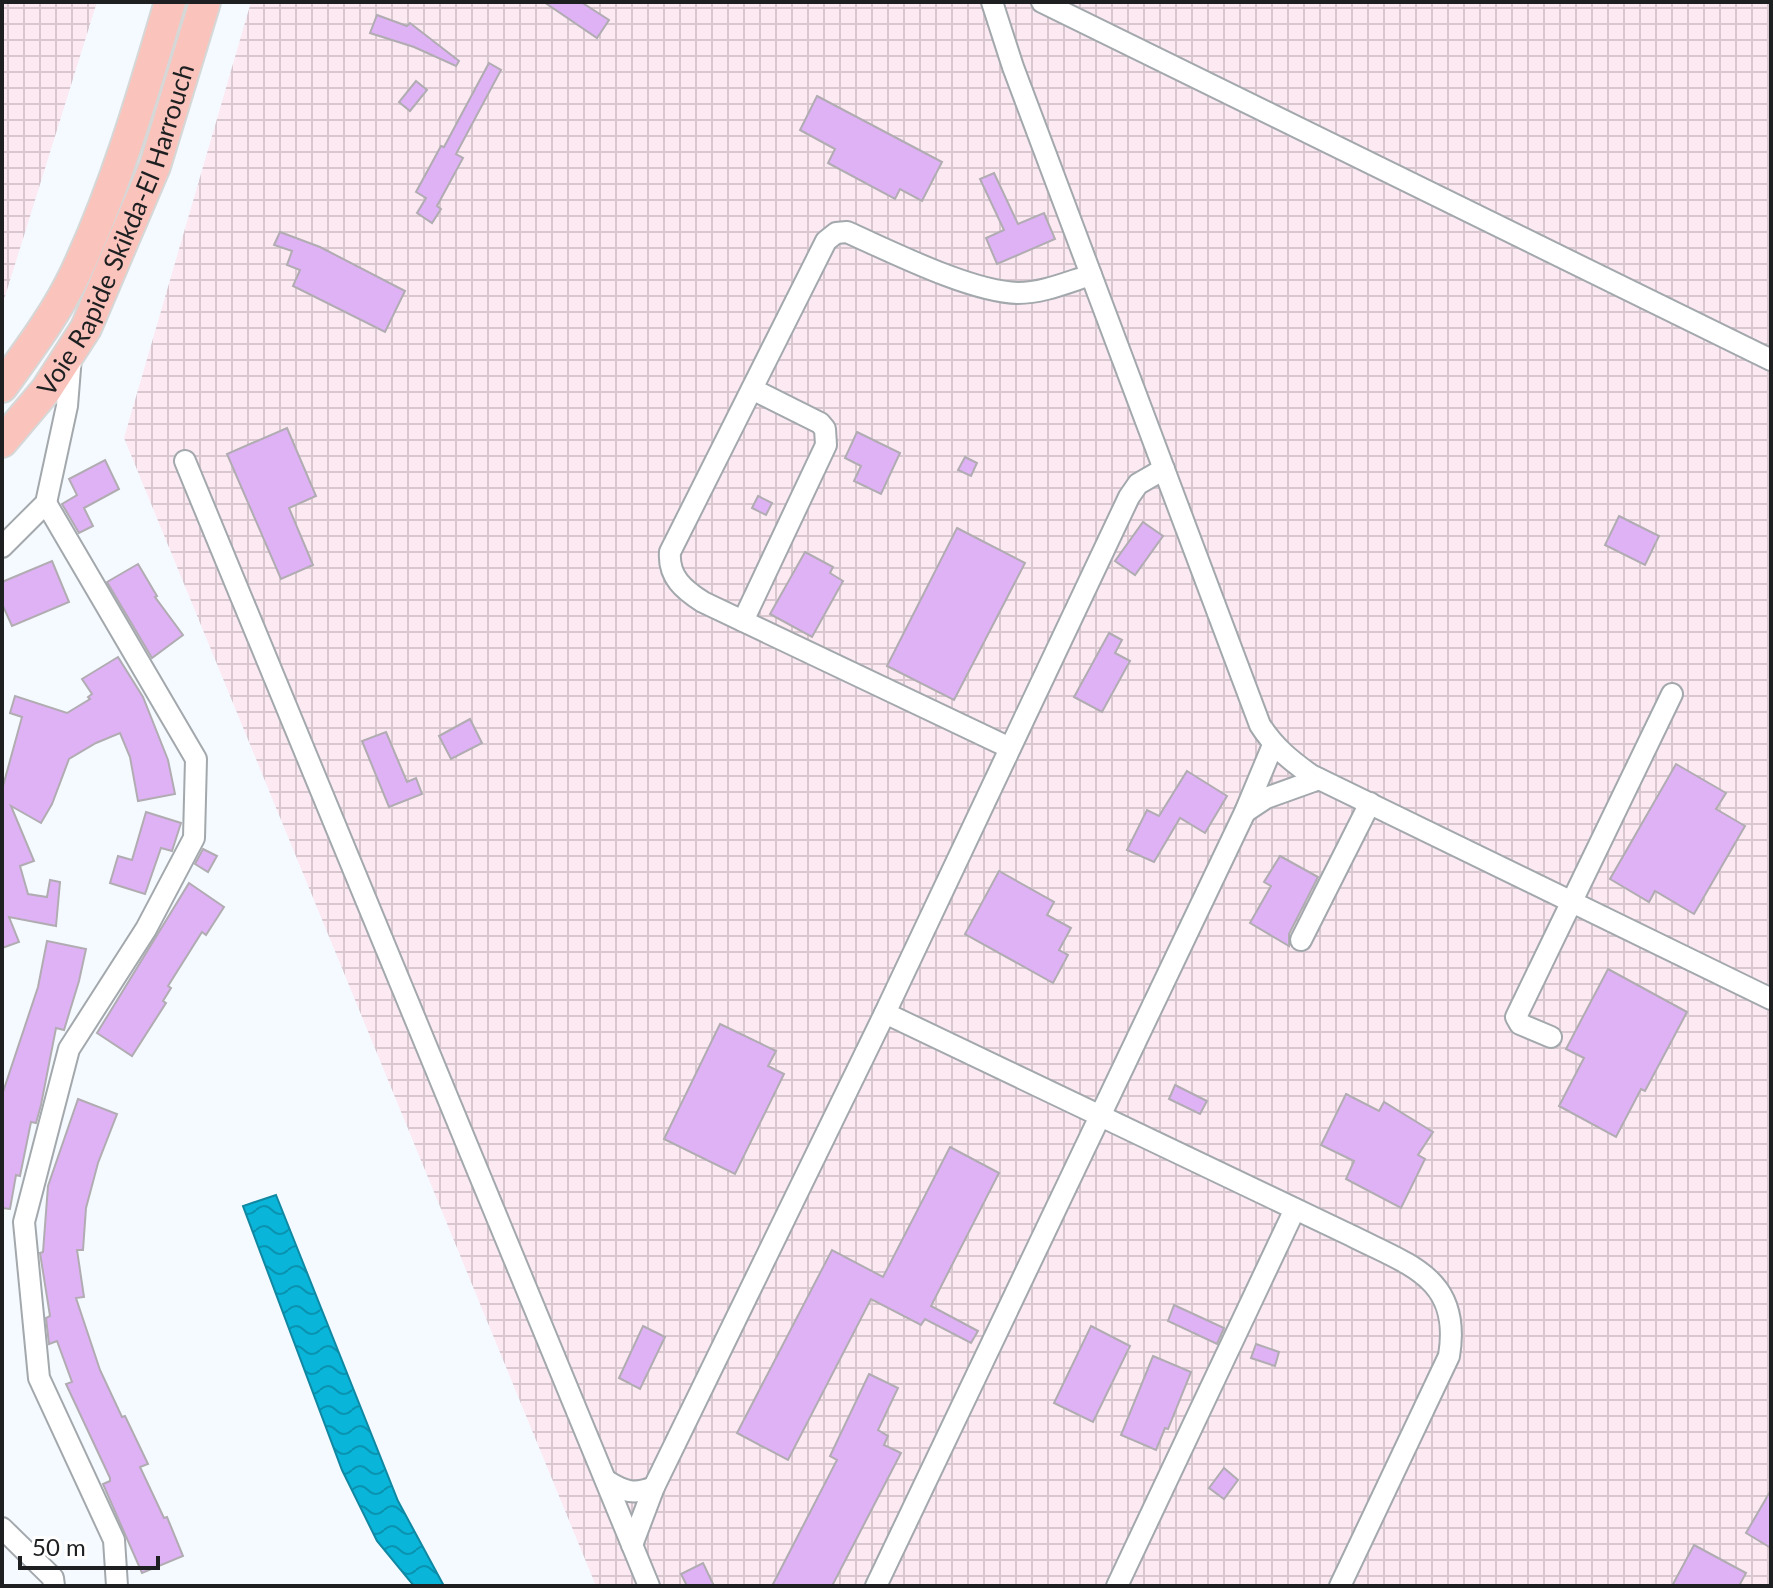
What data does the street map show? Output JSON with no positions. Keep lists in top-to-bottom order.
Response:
{
  "streets": {
    "highway": ["Voie Rapide Skikda-El Harrouch"]
  },
  "scale_bar": "50 m"
}
